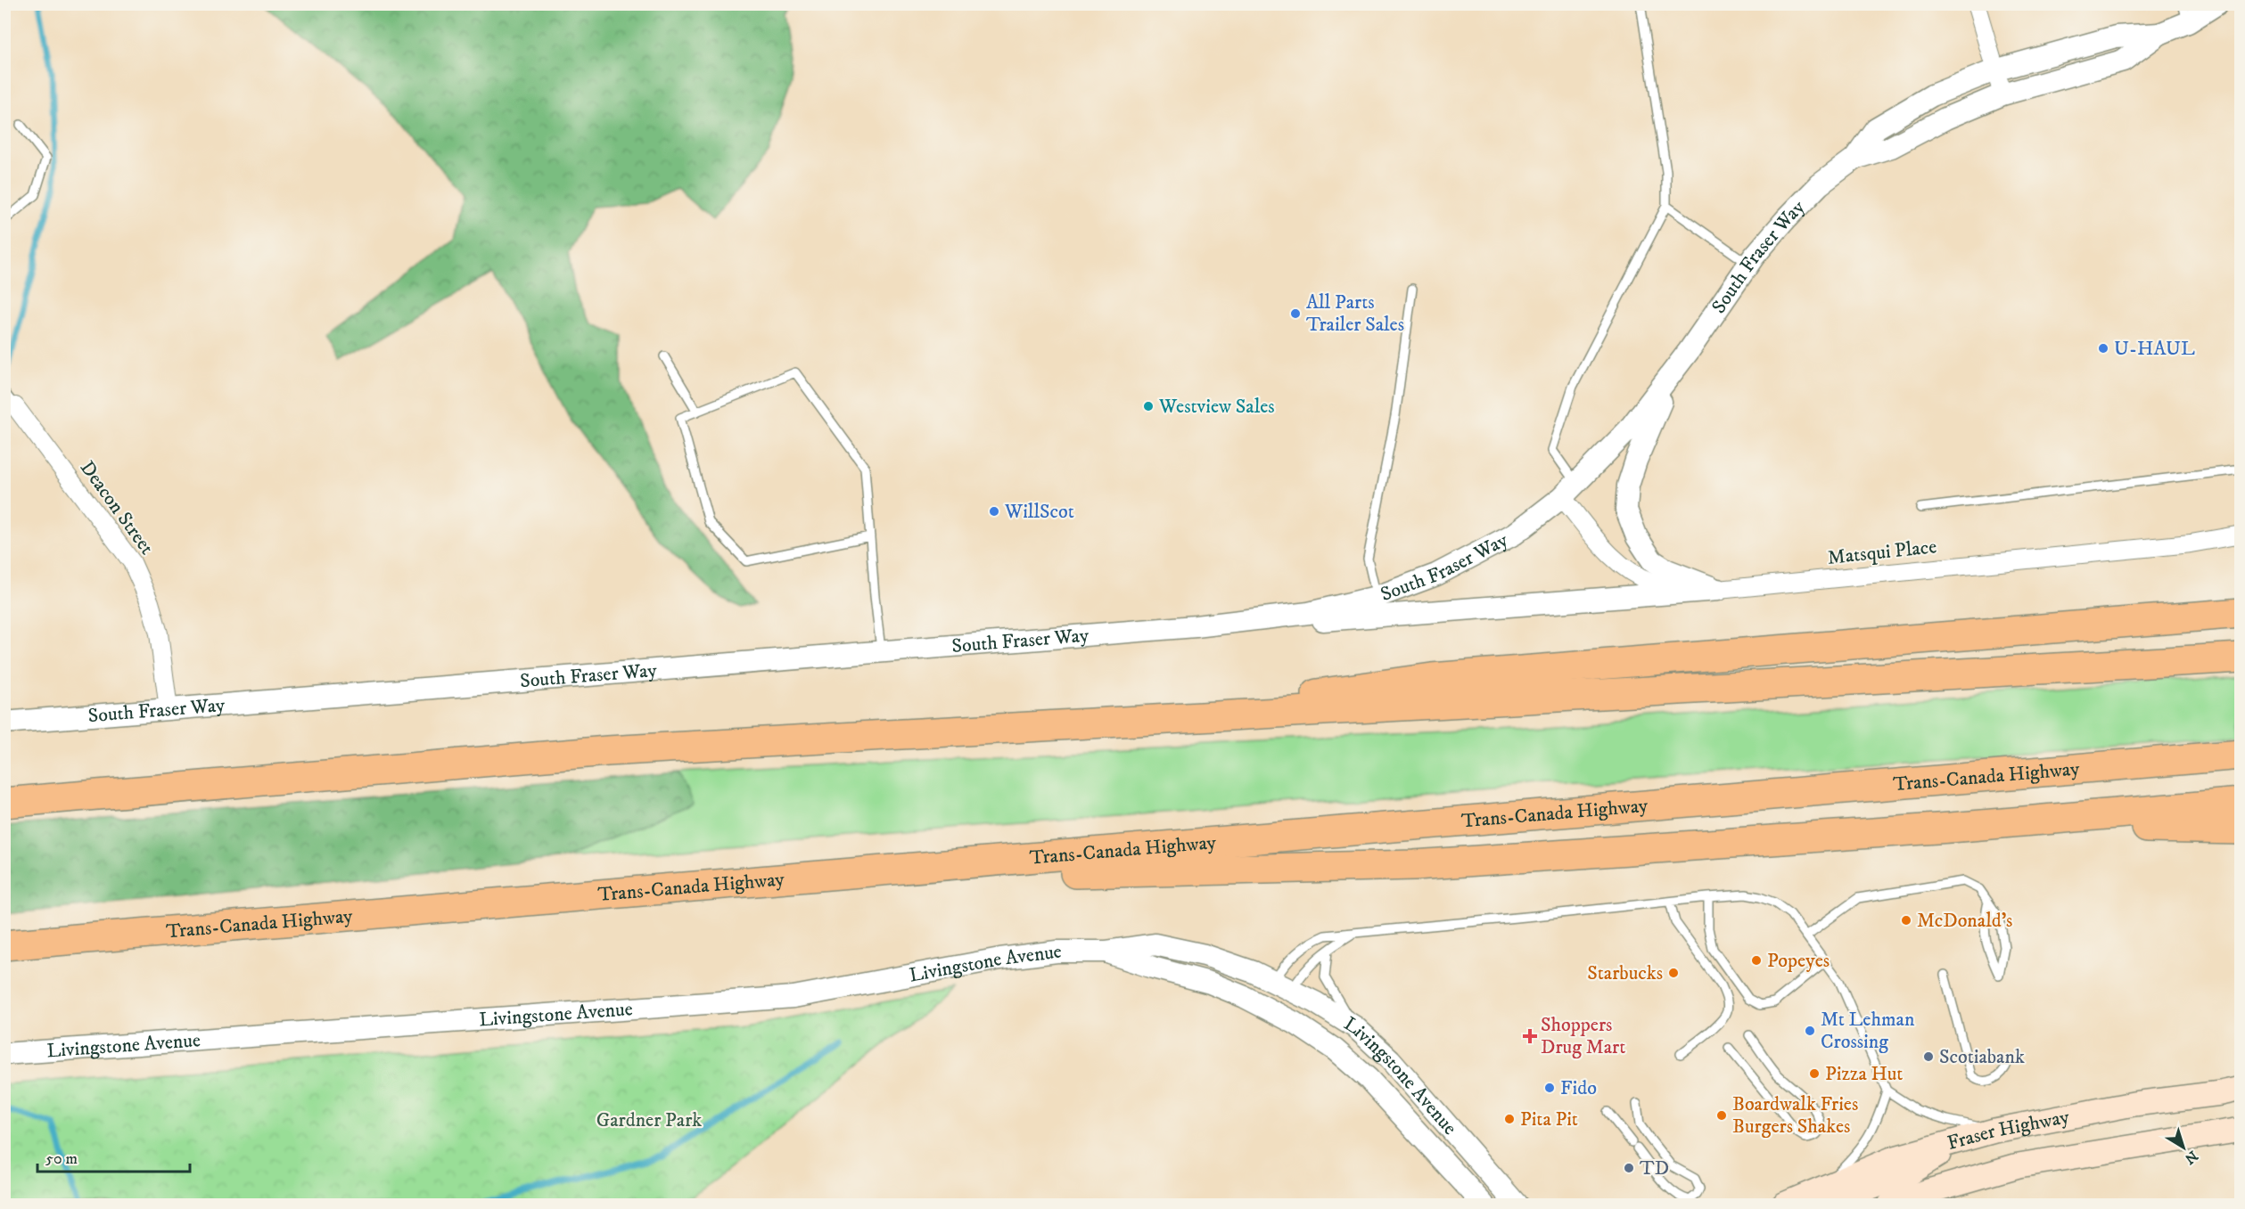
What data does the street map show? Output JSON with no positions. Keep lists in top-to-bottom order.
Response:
{
  "streets": {
    "highway": ["Trans-Canada Highway"],
    "main road": ["Fraser Highway"],
    "street": [
      "South Fraser Way",
      "Deacon Street",
      "Matsqui Place",
      "Livingstone Avenue"
    ]
  },
  "crossings": [
    ["South Fraser Way", "Deacon Street"],
    ["South Fraser Way", "Matsqui Place"]
  ],
  "parks": ["Gardner Park"],
  "places": {
    "other": [
      "All Parts Trailer Sales",
      "U-HAUL",
      "Westview Sales",
      "WillScot",
      "McDonald's",
      "Popeyes",
      "Starbucks",
      "Mt Lehman Crossing",
      "Scotiabank",
      "Pizza Hut",
      "Fido",
      "Boardwalk Fries Burgers Shakes",
      "Pita Pit",
      "TD"
    ],
    "health": ["Shoppers Drug Mart"]
  },
  "scale_bar": "50 m",
  "north": "bottom right"
}
